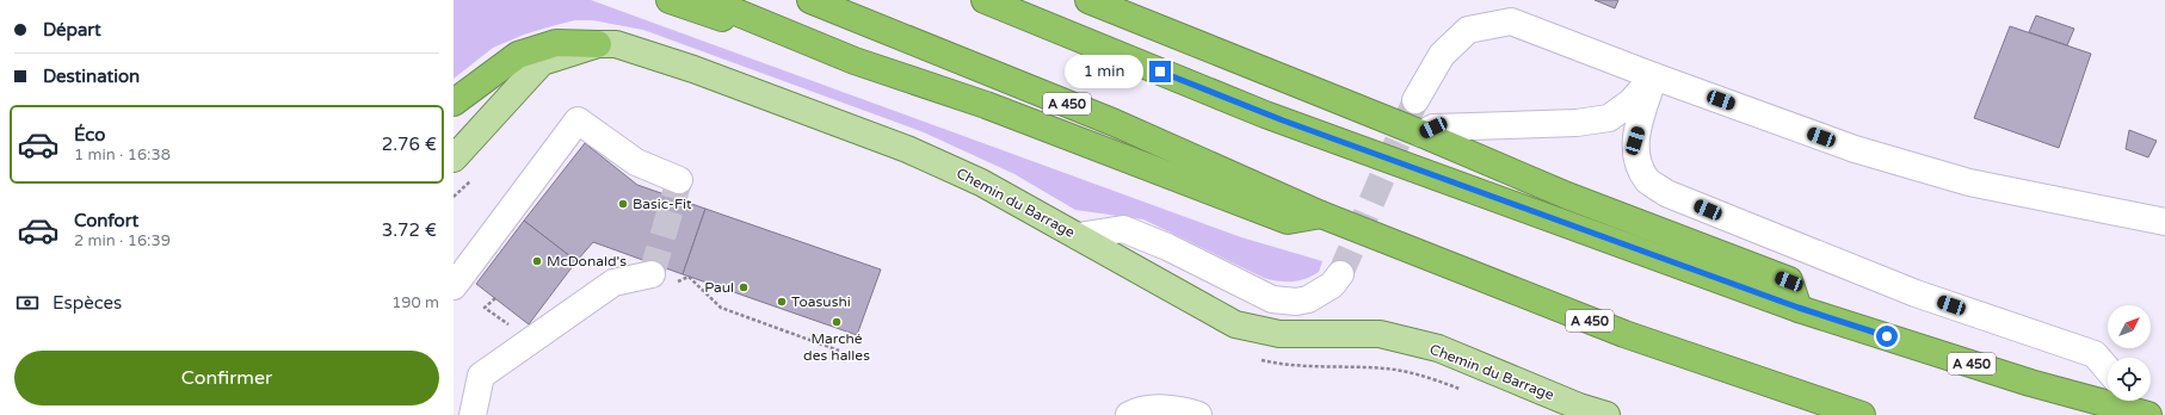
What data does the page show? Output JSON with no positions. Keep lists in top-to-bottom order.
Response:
{
  "streets": {
    "highway": ["A 450"],
    "main road": ["Chemin du Barrage"]
  },
  "places": [
    "Basic-Fit",
    "McDonald's",
    "Paul",
    "Toasushi",
    "Marché des halles"
  ],
  "north": "top right",
  "page": {
    "banner": ["Départ", "Destination"],
    "bubble": "1 min",
    "list": [
      {
        "name": "Éco",
        "note": "1 min · 16:38",
        "value": "2.76 €"
      },
      {
        "name": "Confort",
        "note": "2 min · 16:39",
        "value": "3.72 €"
      }
    ],
    "pay": ["Espèces", "190 m"],
    "buttons": "Confirmer"
  }
}
